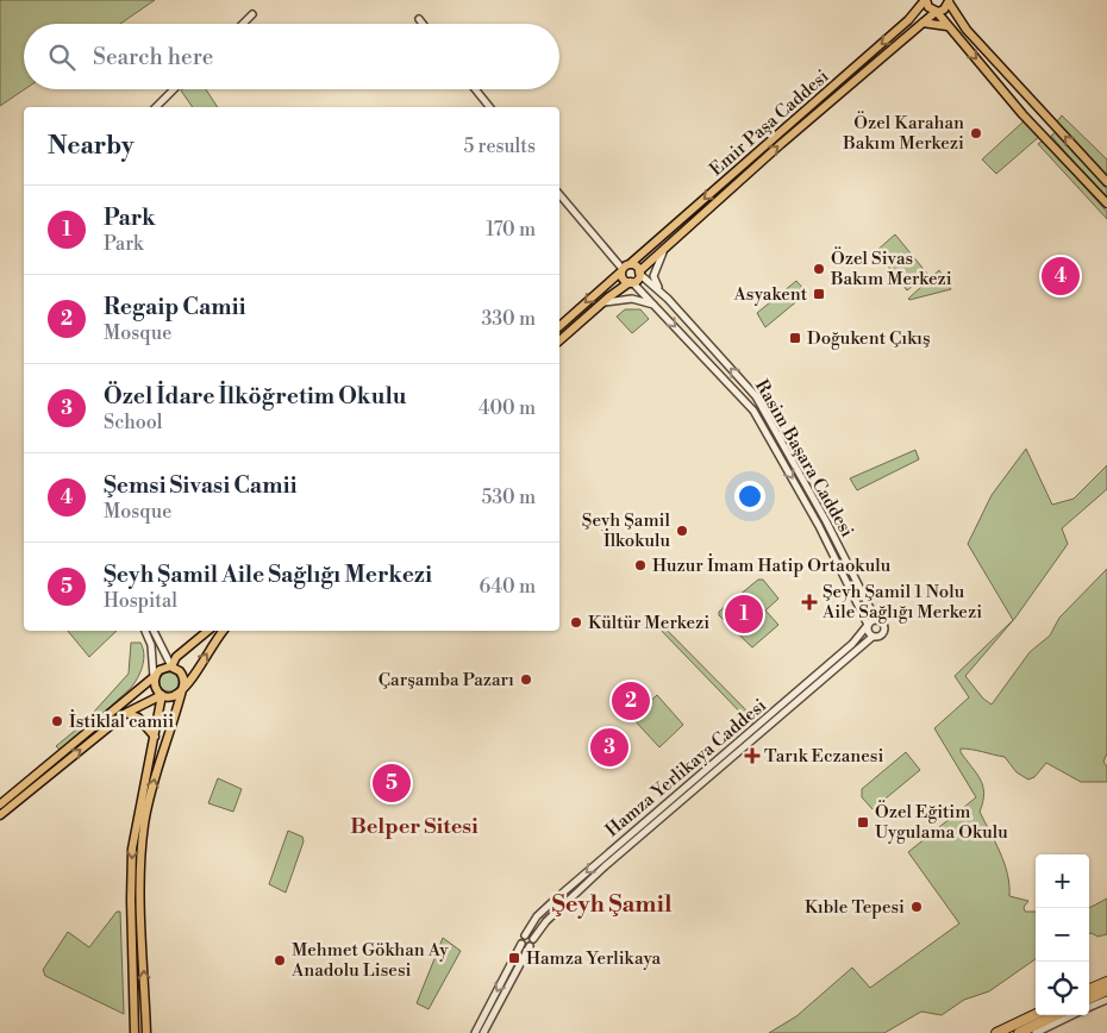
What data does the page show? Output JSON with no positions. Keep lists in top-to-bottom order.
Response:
{
  "streets": {
    "main road": ["Emir Paşa Caddesi"],
    "street": ["Rasim Başara Caddesi", "Hamza Yerlikaya Caddesi"]
  },
  "crossings": [
    ["Emir Paşa Caddesi", "Rasim Başara Caddesi"],
    ["Rasim Başara Caddesi", "Hamza Yerlikaya Caddesi"]
  ],
  "districts": ["Belper Sitesi", "Şeyh Şamil"],
  "places": {
    "other": [
      "Özel Karahan Bakım Merkezi",
      "Özel Sivas Bakım Merkezi",
      "Şeyh Şamil İlkokulu",
      "Huzur İmam Hatip Ortaokulu",
      "Kültür Merkezi",
      "Çarşamba Pazarı",
      "İstiklal camii",
      "Kıble Tepesi",
      "Mehmet Gökhan Ay Anadolu Lisesi"
    ],
    "transit": [
      "Asyakent",
      "Doğukent Çıkış",
      "Özel Eğitim Uygulama Okulu",
      "Hamza Yerlikaya"
    ],
    "health": ["Şeyh Şamil 1 Nolu Aile Sağlığı Merkezi", "Tarık Eczanesi"]
  },
  "page": {
    "search": "Search here",
    "heading": ["Nearby", "5 results"],
    "list": [
      {
        "mark": "1",
        "name": "Park",
        "note": "Park",
        "value": "170 m"
      },
      {
        "mark": "2",
        "name": "Regaip Camii",
        "note": "Mosque",
        "value": "330 m"
      },
      {
        "mark": "3",
        "name": "Özel İdare İlköğretim Okulu",
        "note": "School",
        "value": "400 m"
      },
      {
        "mark": "4",
        "name": "Şemsi Sivasi Camii",
        "note": "Mosque",
        "value": "530 m"
      },
      {
        "mark": "5",
        "name": "Şeyh Şamil Aile Sağlığı Merkezi",
        "note": "Hospital",
        "value": "640 m"
      }
    ],
    "pins": [
      "4",
      "1",
      "2",
      "3",
      "5"
    ],
    "map_buttons": ["+", "−"]
  }
}
